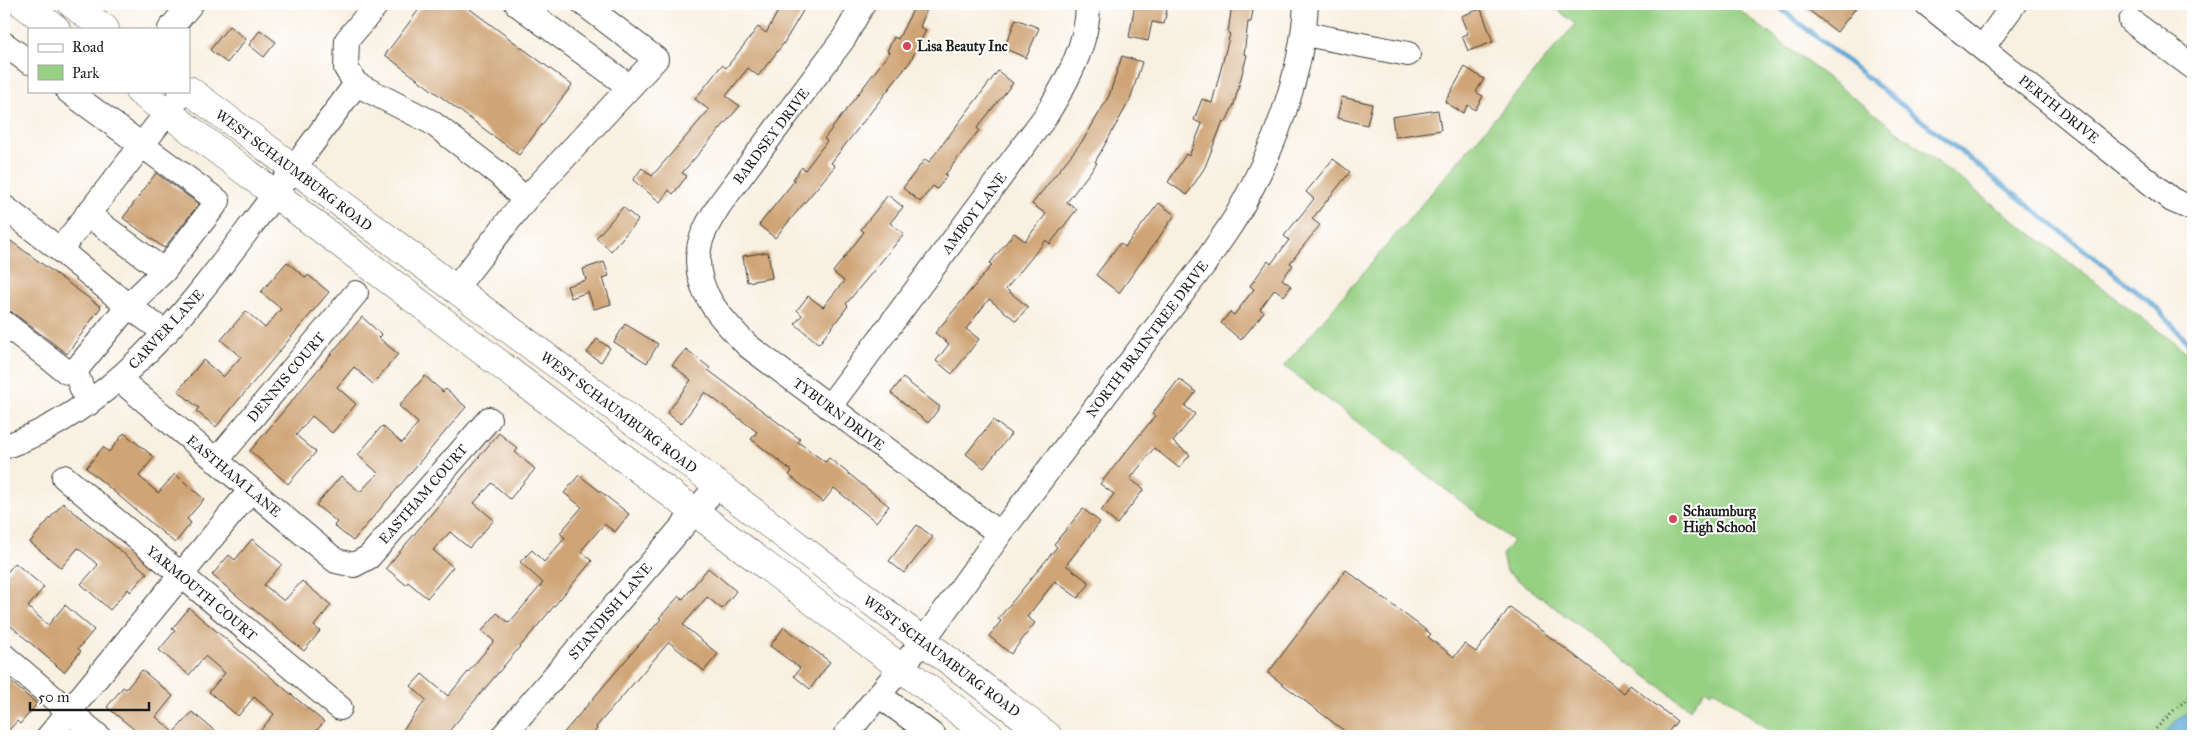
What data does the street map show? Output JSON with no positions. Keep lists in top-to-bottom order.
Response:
{
  "streets": {
    "main road": ["WEST SCHAUMBURG ROAD"],
    "street": [
      "PERTH DRIVE",
      "BARDSEY DRIVE",
      "AMBOY LANE",
      "CARVER LANE",
      "NORTH BRAINTREE DRIVE",
      "DENNIS COURT",
      "TYBURN DRIVE",
      "EASTHAM LANE",
      "EASTHAM COURT",
      "YARMOUTH COURT",
      "STANDISH LANE"
    ]
  },
  "crossings": [
    ["BARDSEY DRIVE", "TYBURN DRIVE"],
    ["WEST SCHAUMBURG ROAD", "CARVER LANE"],
    ["WEST SCHAUMBURG ROAD", "NORTH BRAINTREE DRIVE"],
    ["WEST SCHAUMBURG ROAD", "STANDISH LANE"],
    ["AMBOY LANE", "TYBURN DRIVE"],
    ["CARVER LANE", "EASTHAM LANE"],
    ["NORTH BRAINTREE DRIVE", "TYBURN DRIVE"],
    ["DENNIS COURT", "EASTHAM LANE"],
    ["EASTHAM LANE", "EASTHAM COURT"]
  ],
  "places": ["Lisa Beauty Inc", "Schaumburg High School"],
  "legend": ["Road", "Park"],
  "scale_bar": "50 m"
}
